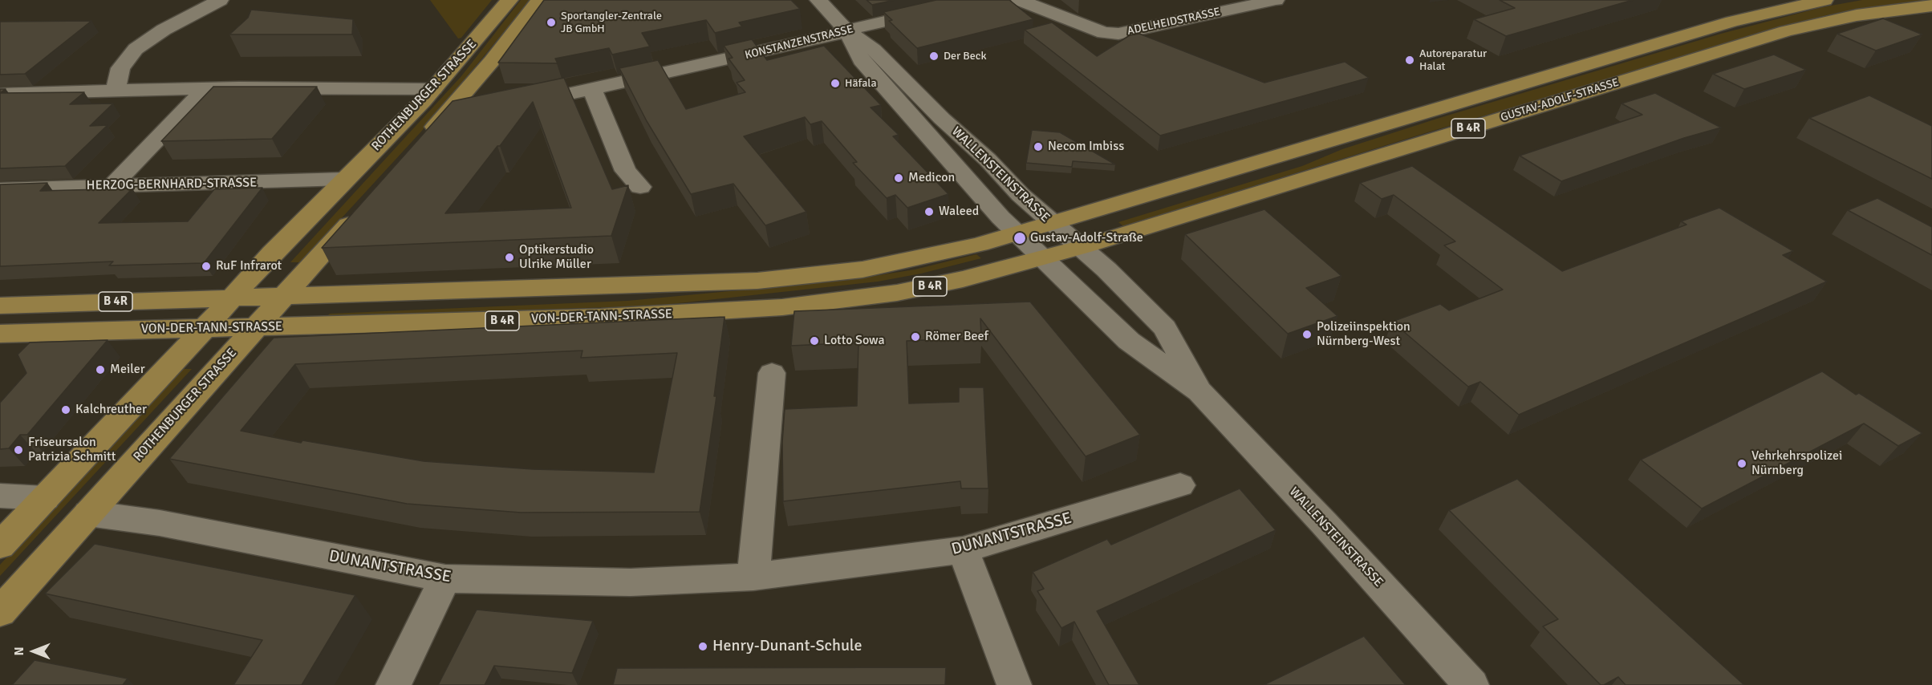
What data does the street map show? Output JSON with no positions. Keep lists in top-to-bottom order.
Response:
{
  "streets": {
    "main road": [
      "ROTHENBURGER STRASSE",
      "GUSTAV-ADOLF-STRASSE",
      "B 4R",
      "VON-DER-TANN-STRASSE"
    ],
    "street": [
      "ADELHEIDSTRASSE",
      "KONSTANZENSTRASSE",
      "WALLENSTEINSTRASSE",
      "HERZOG-BERNHARD-STRASSE",
      "DUNANTSTRASSE"
    ]
  },
  "crossings": [
    ["KONSTANZENSTRASSE", "WALLENSTEINSTRASSE"],
    ["ROTHENBURGER STRASSE", "B 4R"],
    ["ROTHENBURGER STRASSE", "HERZOG-BERNHARD-STRASSE"],
    ["ROTHENBURGER STRASSE", "VON-DER-TANN-STRASSE"],
    ["ROTHENBURGER STRASSE", "DUNANTSTRASSE"],
    ["GUSTAV-ADOLF-STRASSE", "B 4R"],
    ["GUSTAV-ADOLF-STRASSE", "WALLENSTEINSTRASSE"],
    ["GUSTAV-ADOLF-STRASSE", "VON-DER-TANN-STRASSE"],
    ["B 4R", "WALLENSTEINSTRASSE"],
    ["WALLENSTEINSTRASSE", "VON-DER-TANN-STRASSE"]
  ],
  "places": [
    "Sportangler-Zentrale JB GmbH",
    "Der Beck",
    "Autoreparatur Halat",
    "Häfala",
    "Necom Imbiss",
    "Medicon",
    "Waleed",
    "Gustav-Adolf-Straße",
    "Optikerstudio Ulrike Müller",
    "RuF Infrarot",
    "Polizeiinspektion Nürnberg-West",
    "Römer Beef",
    "Lotto Sowa",
    "Meiler",
    "Kalchreuther",
    "Friseursalon Patrizia Schmitt",
    "Vehrkehrspolizei Nürnberg",
    "Henry-Dunant-Schule"
  ],
  "north": "left"
}
